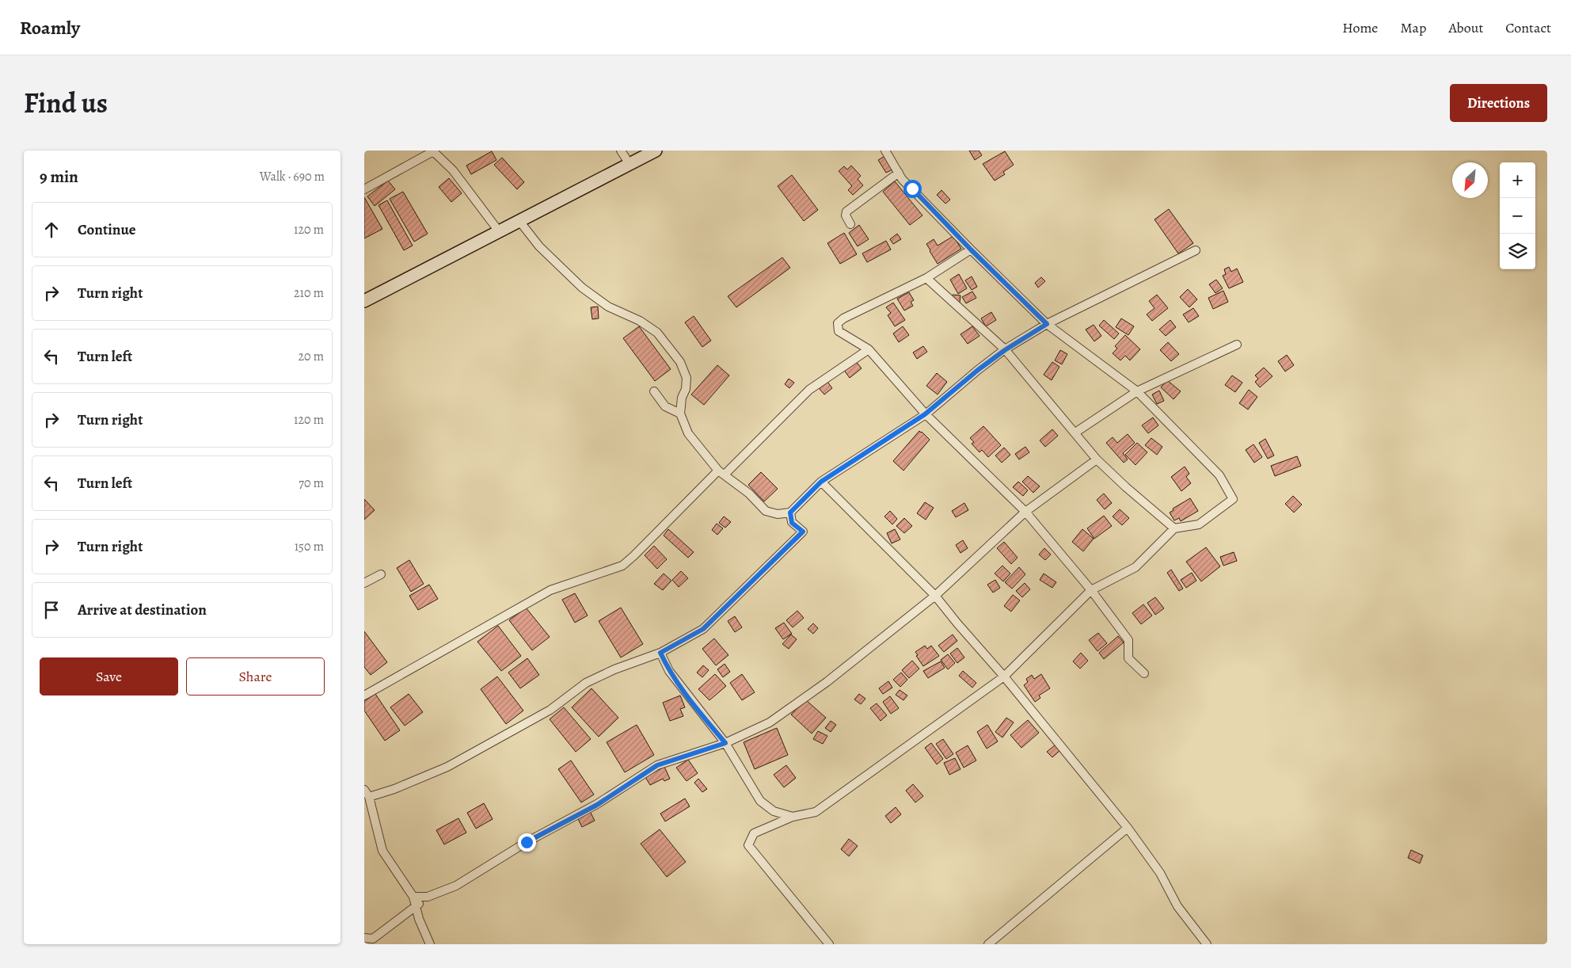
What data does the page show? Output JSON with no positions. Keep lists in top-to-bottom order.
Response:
{
  "north": "bottom left",
  "page": {
    "header": "Roamly",
    "nav": [
      "Home",
      "Map",
      "About",
      "Contact"
    ],
    "title": "Find us",
    "buttons": [
      "Directions",
      ["Save", "Share"]
    ],
    "heading": ["9 min", "Walk · 690 m"],
    "map_buttons": ["+", "−"],
    "list": [
      ["Continue", "120 m"],
      ["Turn right", "210 m"],
      ["Turn left", "20 m"],
      ["Turn right", "120 m"],
      ["Turn left", "70 m"],
      ["Turn right", "150 m"],
      "Arrive at destination"
    ]
  }
}
